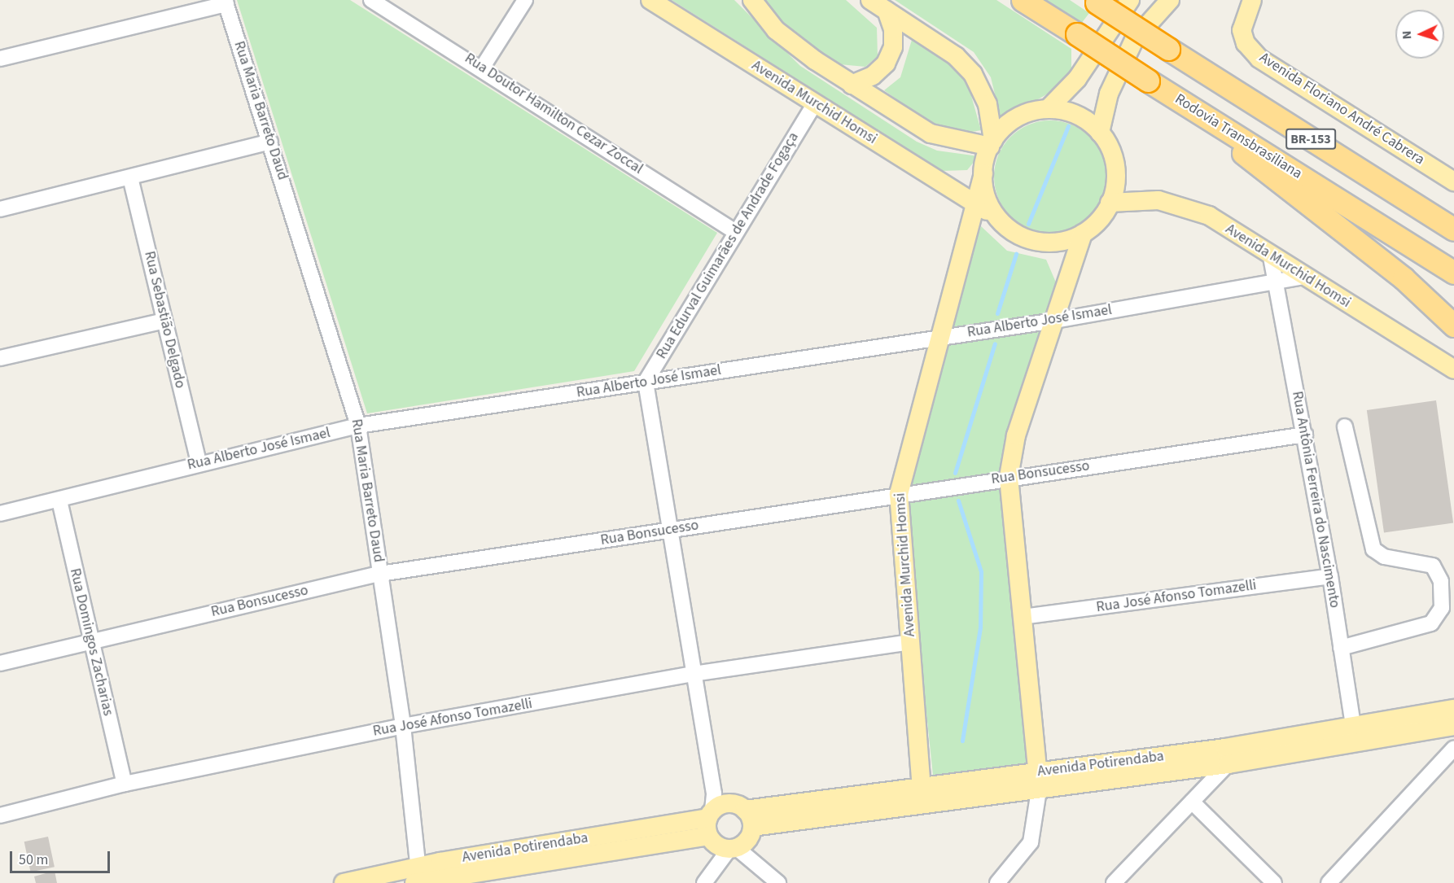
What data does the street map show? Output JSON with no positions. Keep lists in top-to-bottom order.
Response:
{
  "streets": {
    "highway": ["Rodovia Transbrasiliana", "BR-153"],
    "main road": ["Avenida Murchid Homsi", "Avenida Floriano André Cabrera", "Avenida Potirendaba"],
    "street": [
      "Rua Maria Barreto Daud",
      "Rua Doutor Hamilton Cezar Zoccal",
      "Rua Edurval Guimarães de Andrade Fogaça",
      "Rua Sebastião Delgado",
      "Rua Alberto José Ismael",
      "Rua Bonsucesso",
      "Rua Antônia Ferreira do Nascimento",
      "Rua José Afonso Tomazelli",
      "Rua Domingos Zacharias"
    ]
  },
  "crossings": [
    ["Avenida Murchid Homsi", "Rua Edurval Guimarães de Andrade Fogaça"],
    ["Avenida Murchid Homsi", "Rua Alberto José Ismael"],
    ["Avenida Murchid Homsi", "Rua Bonsucesso"],
    ["Avenida Murchid Homsi", "Rua Antônia Ferreira do Nascimento"],
    ["Avenida Murchid Homsi", "Rua José Afonso Tomazelli"],
    ["Avenida Murchid Homsi", "Avenida Potirendaba"],
    ["Rua Maria Barreto Daud", "Rua Alberto José Ismael"],
    ["Rua Maria Barreto Daud", "Rua Bonsucesso"],
    ["Rua Maria Barreto Daud", "Rua José Afonso Tomazelli"],
    ["Rua Maria Barreto Daud", "Avenida Potirendaba"],
    ["Rua Doutor Hamilton Cezar Zoccal", "Rua Edurval Guimarães de Andrade Fogaça"],
    ["Rua Edurval Guimarães de Andrade Fogaça", "Rua Alberto José Ismael"],
    ["Rua Sebastião Delgado", "Rua Alberto José Ismael"],
    ["Rua Alberto José Ismael", "Rua Antônia Ferreira do Nascimento"],
    ["Rua Alberto José Ismael", "Rua Domingos Zacharias"],
    ["Rua Bonsucesso", "Rua Antônia Ferreira do Nascimento"],
    ["Rua Bonsucesso", "Rua Domingos Zacharias"],
    ["Rua Antônia Ferreira do Nascimento", "Rua José Afonso Tomazelli"],
    ["Rua Antônia Ferreira do Nascimento", "Avenida Potirendaba"],
    ["Rua José Afonso Tomazelli", "Rua Domingos Zacharias"]
  ],
  "scale_bar": "50 m",
  "north": "left"
}
